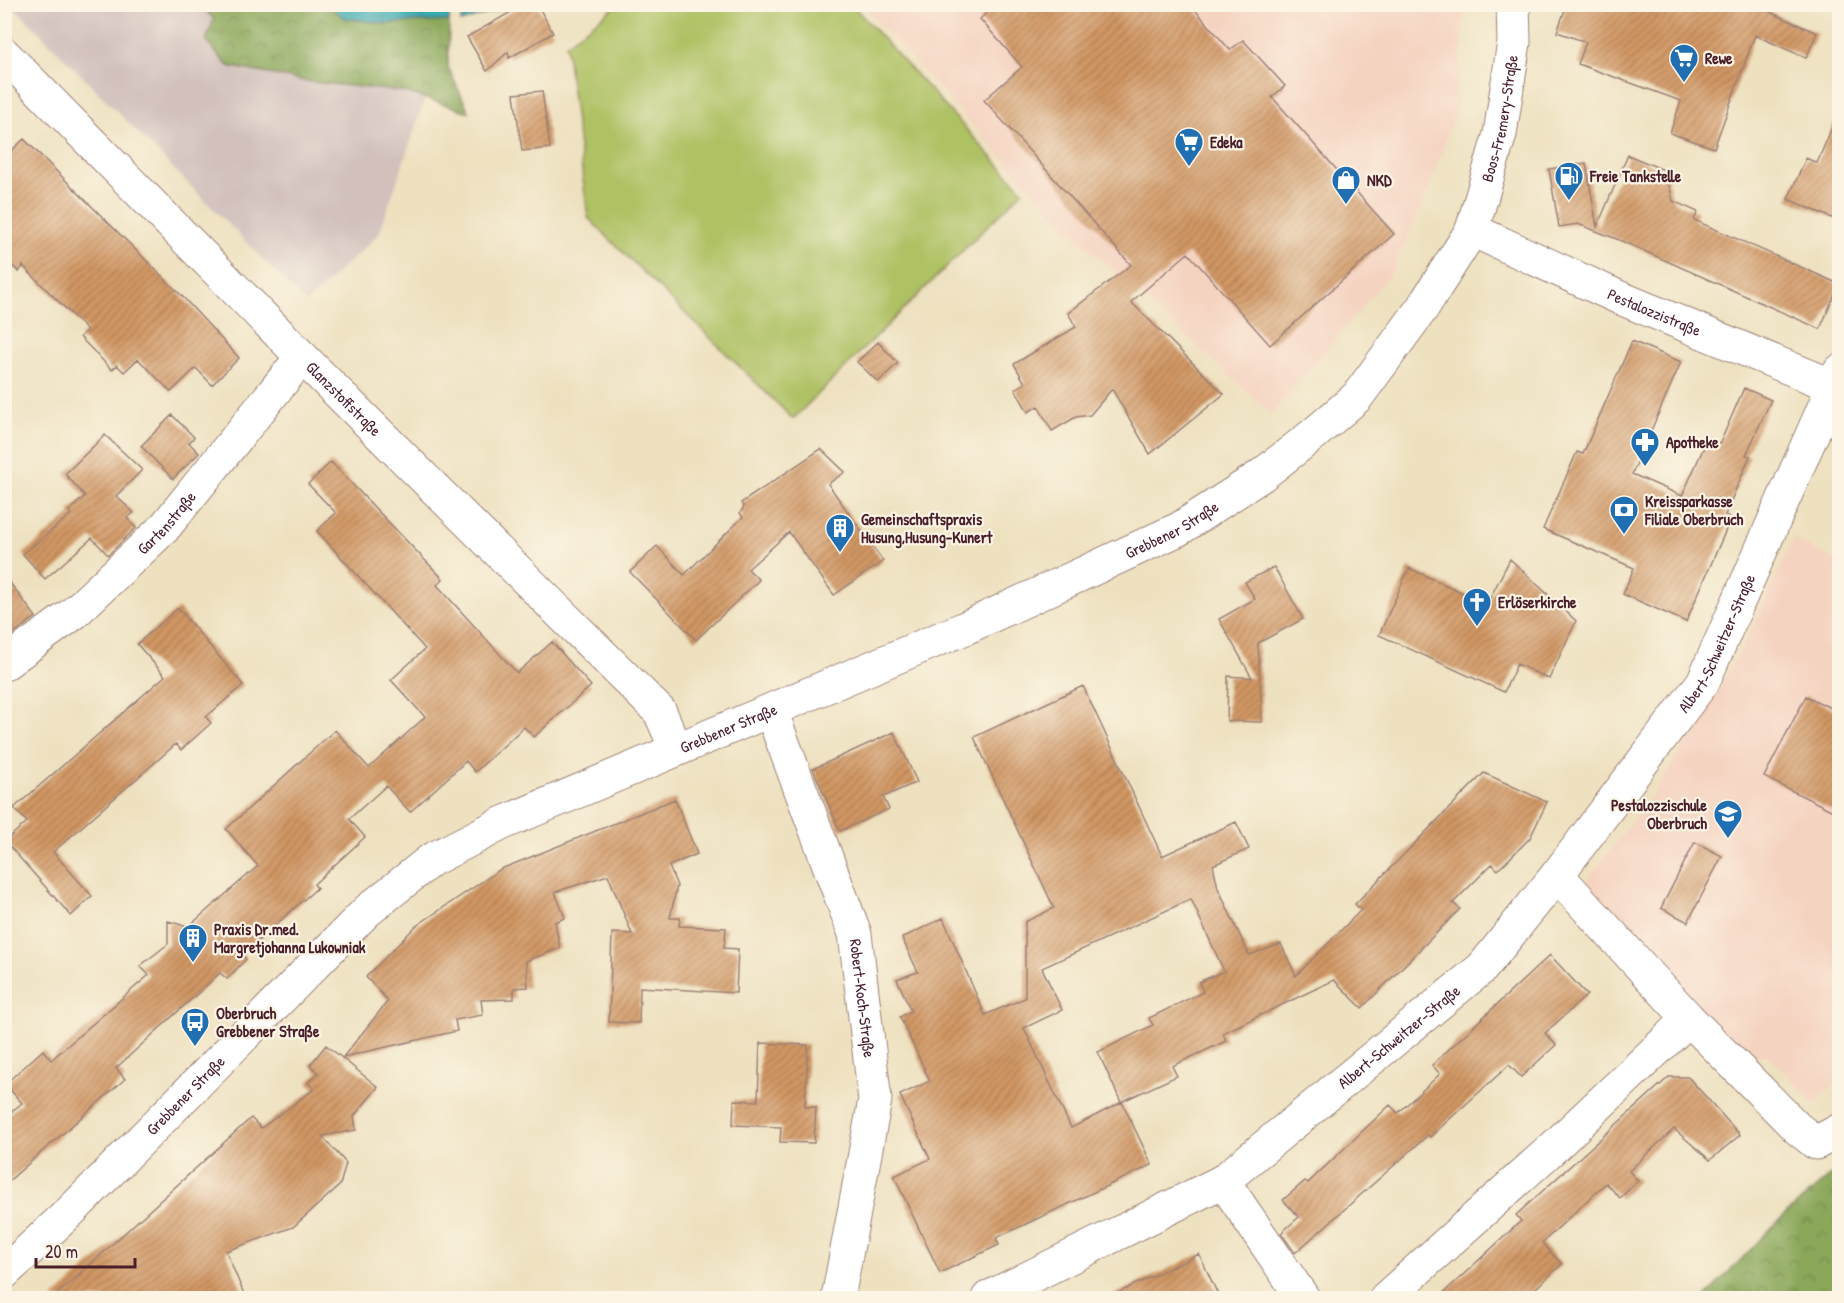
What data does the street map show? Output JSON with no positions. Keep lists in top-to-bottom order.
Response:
{
  "streets": {
    "street": [
      "Boos-Fremery-Straße",
      "Pestalozzistraße",
      "Glanzstoffstraße",
      "Gartenstraße",
      "Grebbener Straße",
      "Albert-Schweitzer-Straße",
      "Robert-Koch-Straße"
    ]
  },
  "crossings": [
    ["Boos-Fremery-Straße", "Pestalozzistraße"],
    ["Boos-Fremery-Straße", "Grebbener Straße"],
    ["Pestalozzistraße", "Grebbener Straße"],
    ["Pestalozzistraße", "Albert-Schweitzer-Straße"],
    ["Glanzstoffstraße", "Gartenstraße"],
    ["Glanzstoffstraße", "Grebbener Straße"],
    ["Grebbener Straße", "Robert-Koch-Straße"]
  ],
  "places": {
    "supermarket": ["Rewe", "Edeka"],
    "fuel station": ["Freie Tankstelle"],
    "shop": ["NKD"],
    "pharmacy": ["Apotheke"],
    "bank": ["Kreissparkasse Filiale Oberbruch"],
    "building": ["Gemeinschaftspraxis Husung,Husung-Kunert", "Praxis Dr.med. Margretjohanna Lukowniak"],
    "church": ["Erlöserkirche"],
    "school or university": ["Pestalozzischule Oberbruch"],
    "bus stop": ["Oberbruch Grebbener Straße"]
  },
  "scale_bar": "20 m"
}
